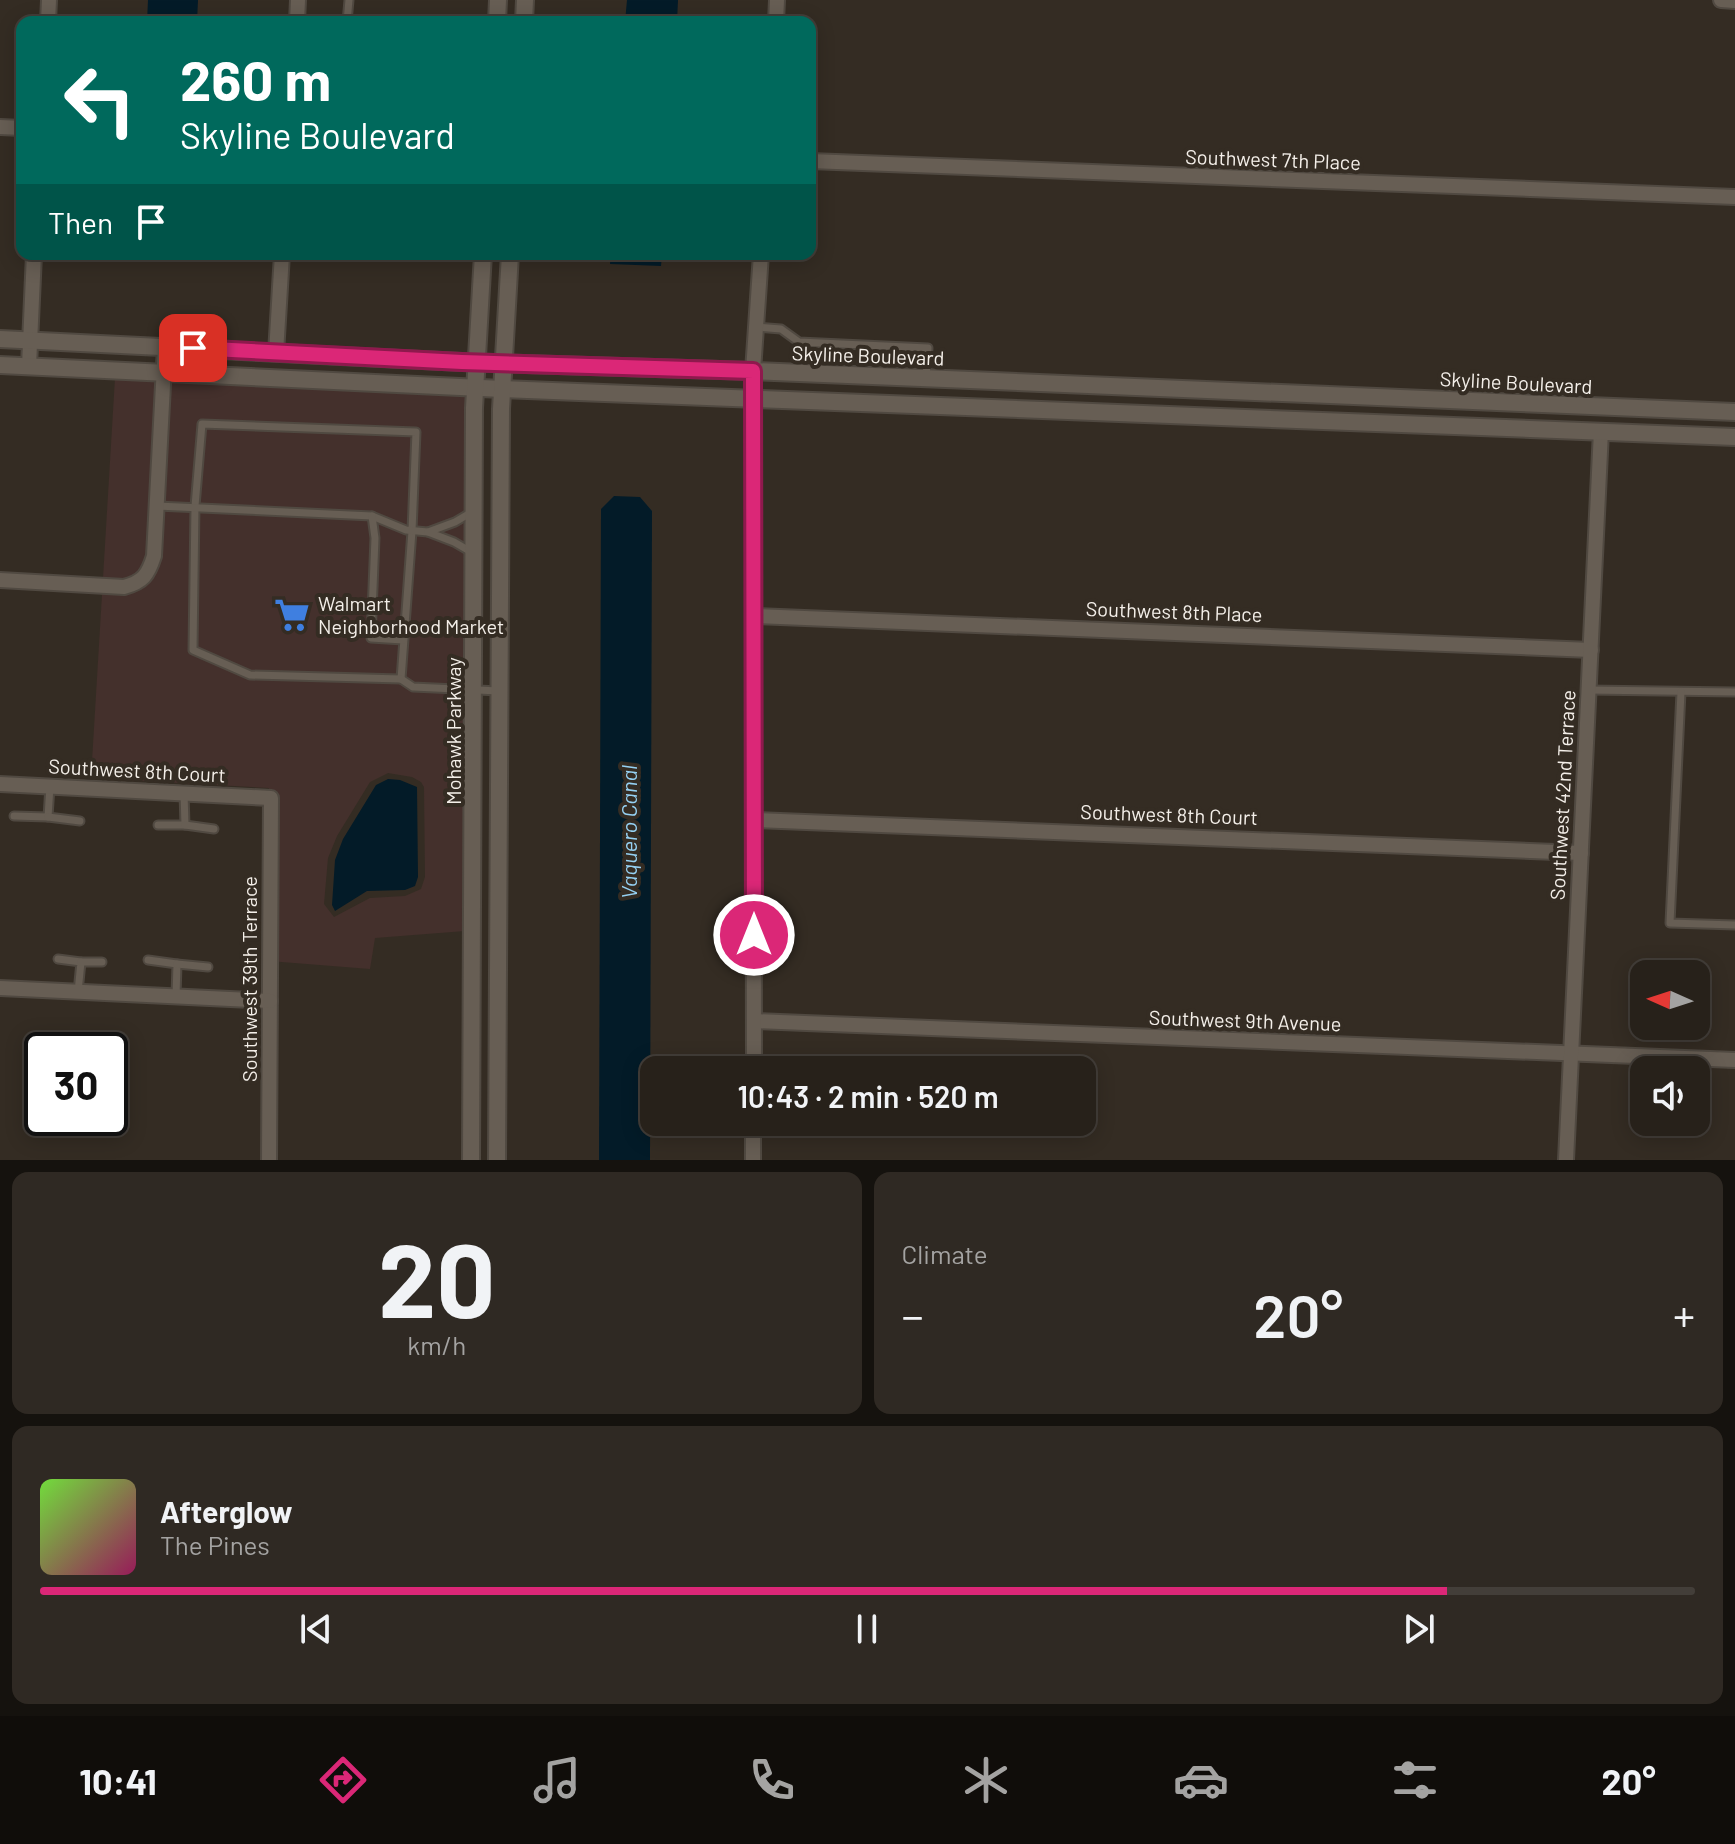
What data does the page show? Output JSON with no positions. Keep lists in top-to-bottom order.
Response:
{
  "streets": {
    "street": [
      "Southwest 7th Place",
      "Skyline Boulevard",
      "Southwest 8th Place",
      "Mohawk Parkway",
      "Southwest 8th Court",
      "Southwest 42nd Terrace",
      "Southwest 39th Terrace",
      "Southwest 9th Avenue"
    ]
  },
  "crossings": [
    ["Skyline Boulevard", "Mohawk Parkway"],
    ["Southwest 8th Place", "Southwest 42nd Terrace"],
    ["Southwest 8th Court", "Southwest 42nd Terrace"],
    ["Southwest 8th Court", "Southwest 39th Terrace"],
    ["Southwest 42nd Terrace", "Southwest 9th Avenue"]
  ],
  "water": ["Vaquero Canal"],
  "places": {
    "supermarket": ["Walmart Neighborhood Market"]
  },
  "north": "left",
  "page": {
    "turn": ["260 m", "Skyline Boulevard"],
    "then": "Then",
    "limit": "30",
    "trip": "10:43 · 2 min · 520 m",
    "tile": [
      ["20", "km/h"],
      "Climate"
    ],
    "heat": ["−", "20°", "+"],
    "song": ["Afterglow", "The Pines"],
    "tabs": ["10:41", "20°"]
  }
}
